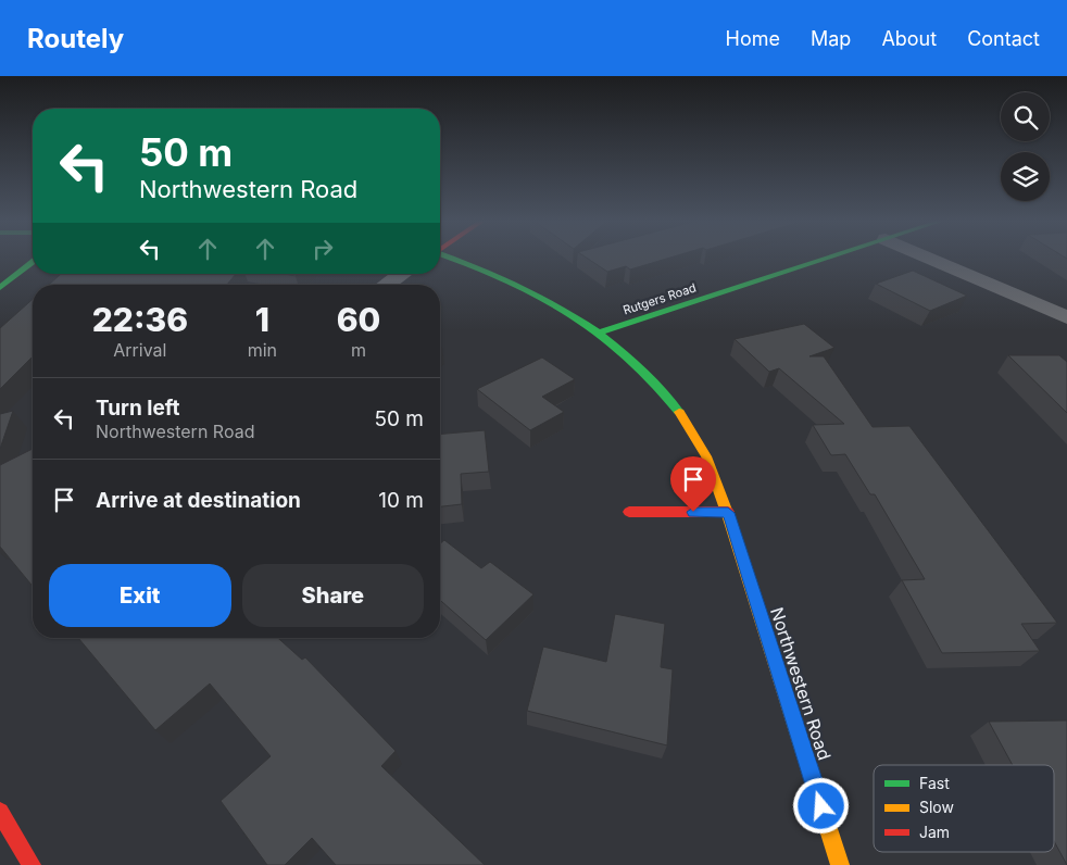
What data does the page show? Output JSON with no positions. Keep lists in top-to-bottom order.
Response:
{
  "streets": {
    "street": ["Rutgers Road", "Northwestern Road"]
  },
  "crossings": [
    ["Rutgers Road", "Northwestern Road"]
  ],
  "legend": ["Fast", "Slow", "Jam"],
  "page": {
    "header": "Routely",
    "nav": [
      "Home",
      "Map",
      "About",
      "Contact"
    ],
    "turn": ["50 m", "Northwestern Road"],
    "eta": [
      "22:36",
      "Arrival",
      "1",
      "min",
      "60",
      "m"
    ],
    "list": [
      {
        "name": "Turn left",
        "note": "Northwestern Road",
        "value": "50 m"
      },
      {
        "name": "Arrive at destination",
        "value": "10 m"
      }
    ],
    "buttons": ["Exit", "Share"]
  }
}
